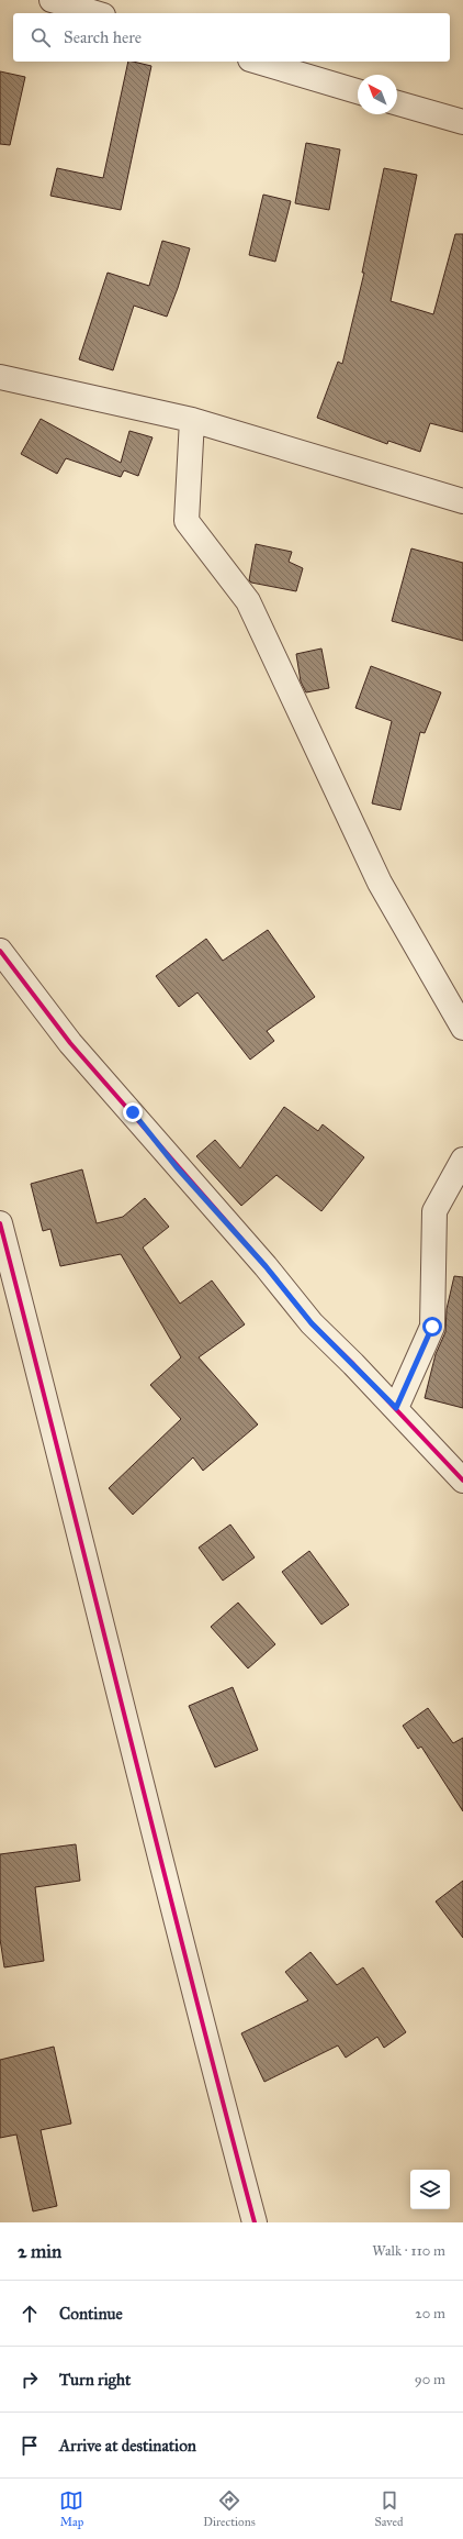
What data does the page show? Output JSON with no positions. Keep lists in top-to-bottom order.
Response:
{
  "north": "top left",
  "page": {
    "search": "Search here",
    "heading": ["2 min", "Walk · 110 m"],
    "list": [
      ["Continue", "20 m"],
      ["Turn right", "90 m"],
      "Arrive at destination"
    ],
    "nav": ["Map", "Directions", "Saved"]
  }
}
